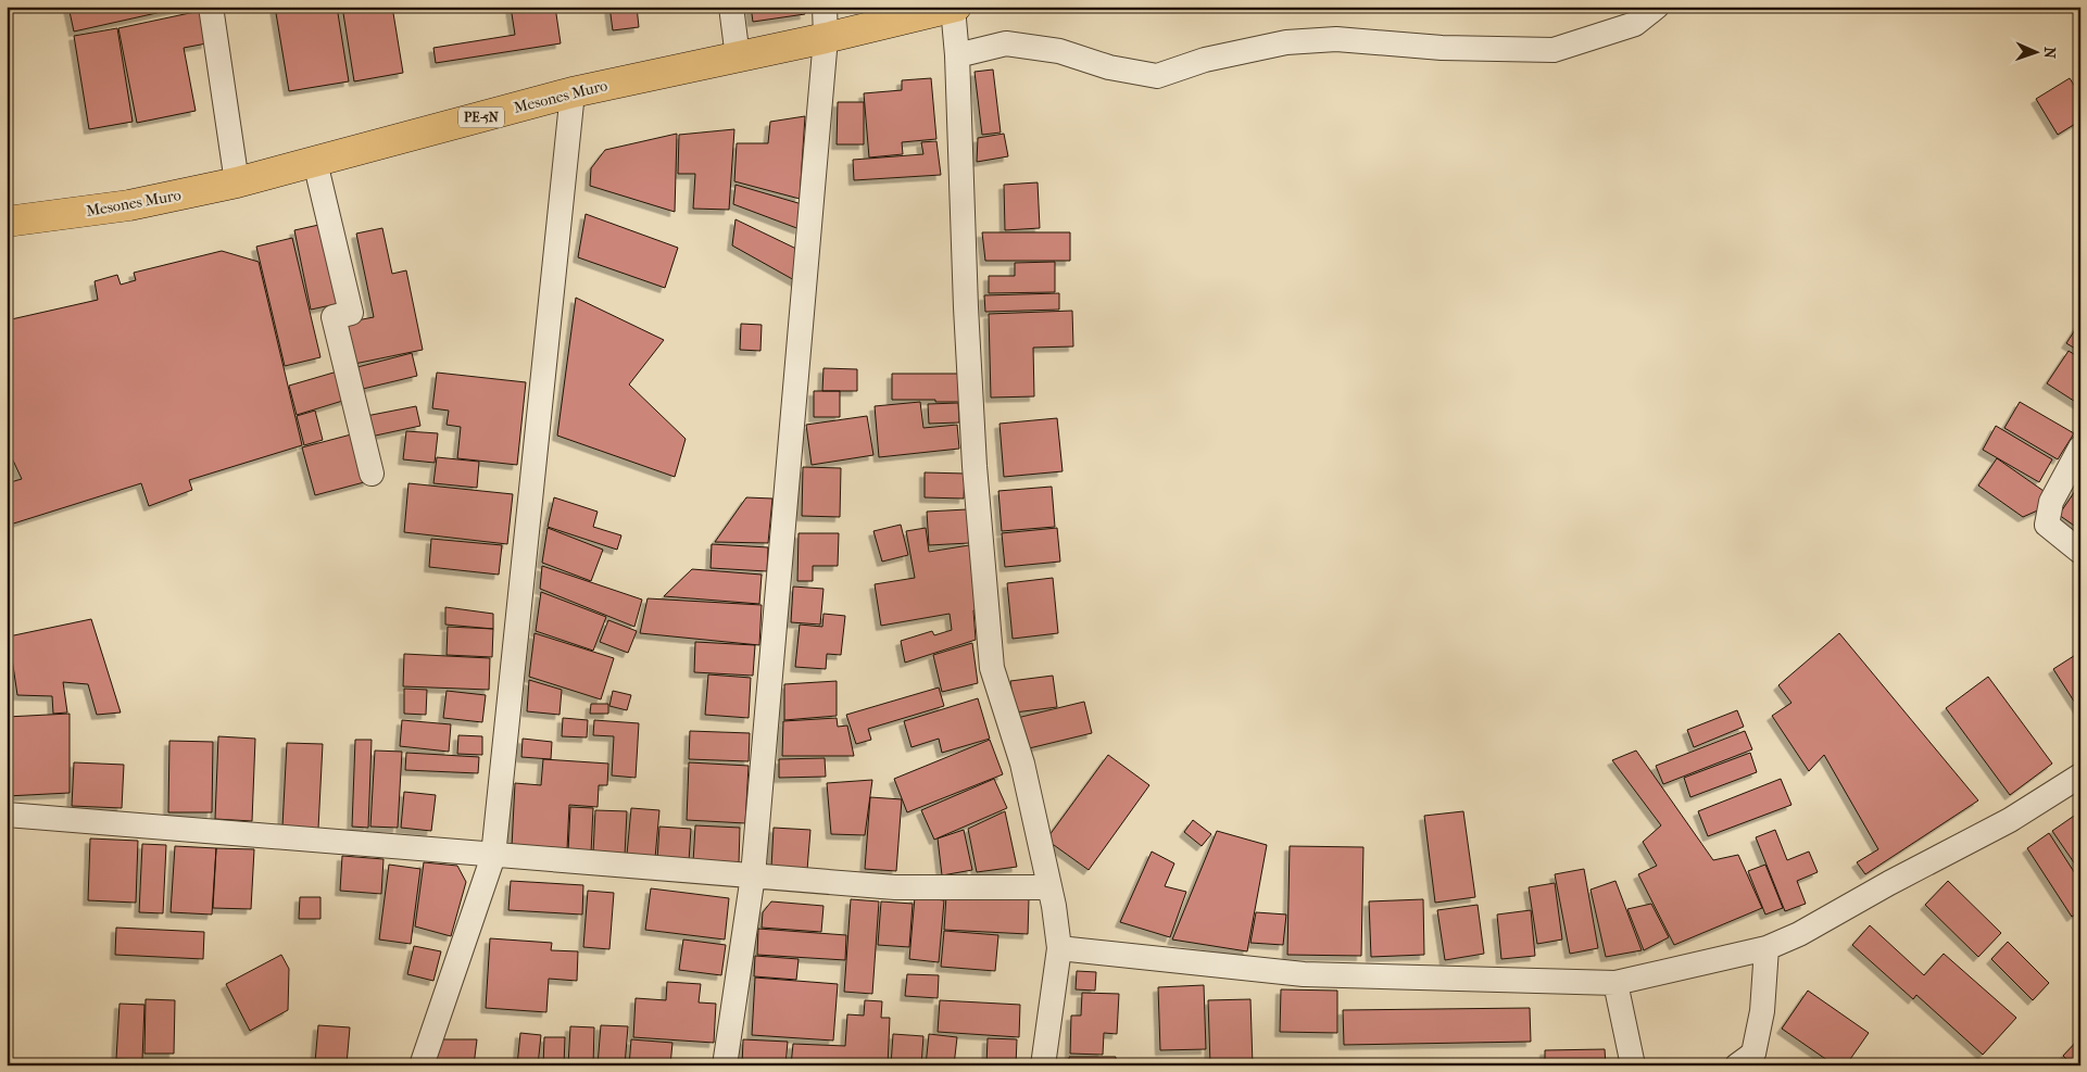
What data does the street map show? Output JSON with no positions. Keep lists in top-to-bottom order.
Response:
{
  "streets": {
    "highway": ["Mesones Muro", "PE-5N"]
  },
  "north": "right"
}
